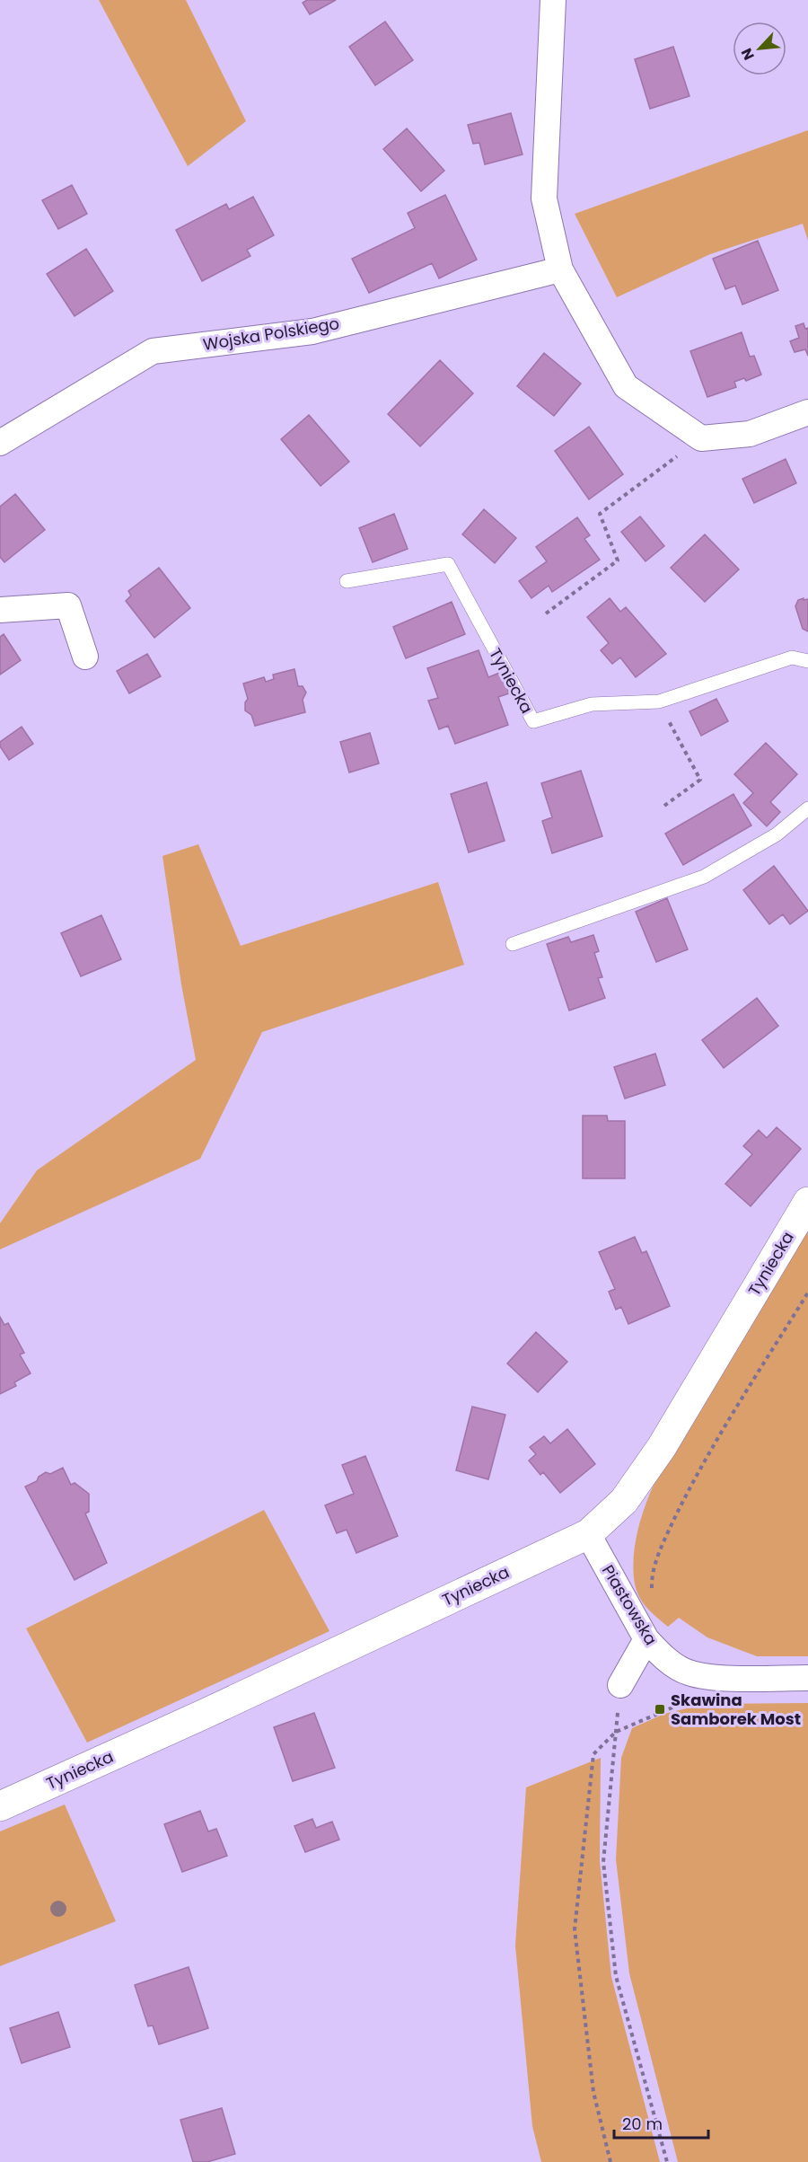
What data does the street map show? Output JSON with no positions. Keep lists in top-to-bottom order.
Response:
{
  "streets": {
    "street": ["Wojska Polskiego", "Tyniecka", "Piastowska"]
  },
  "crossings": [
    ["Tyniecka", "Piastowska"]
  ],
  "places": {
    "transit": ["Skawina Samborek Most"]
  },
  "scale_bar": "20 m",
  "north": "bottom left"
}
